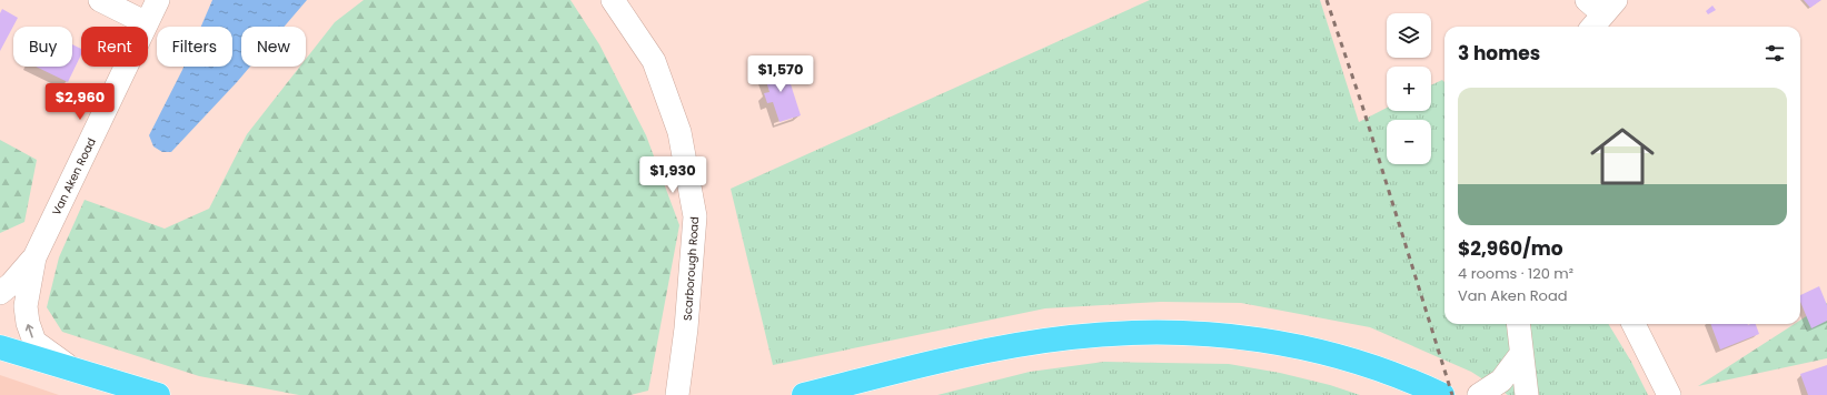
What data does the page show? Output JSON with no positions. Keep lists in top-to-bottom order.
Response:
{
  "streets": {
    "street": ["Van Aken Road", "Scarborough Road"]
  },
  "page": {
    "map_buttons": ["+", "−"],
    "chip": [
      "Buy",
      "Rent",
      "Filters",
      "New"
    ],
    "heading": "3 homes",
    "price": ["$1,570", "$2,960", "$1,930"],
    "list": [
      {
        "name": "$2,960/mo",
        "note": "4 rooms · 120 m² · Van Aken Road"
      }
    ]
  }
}
